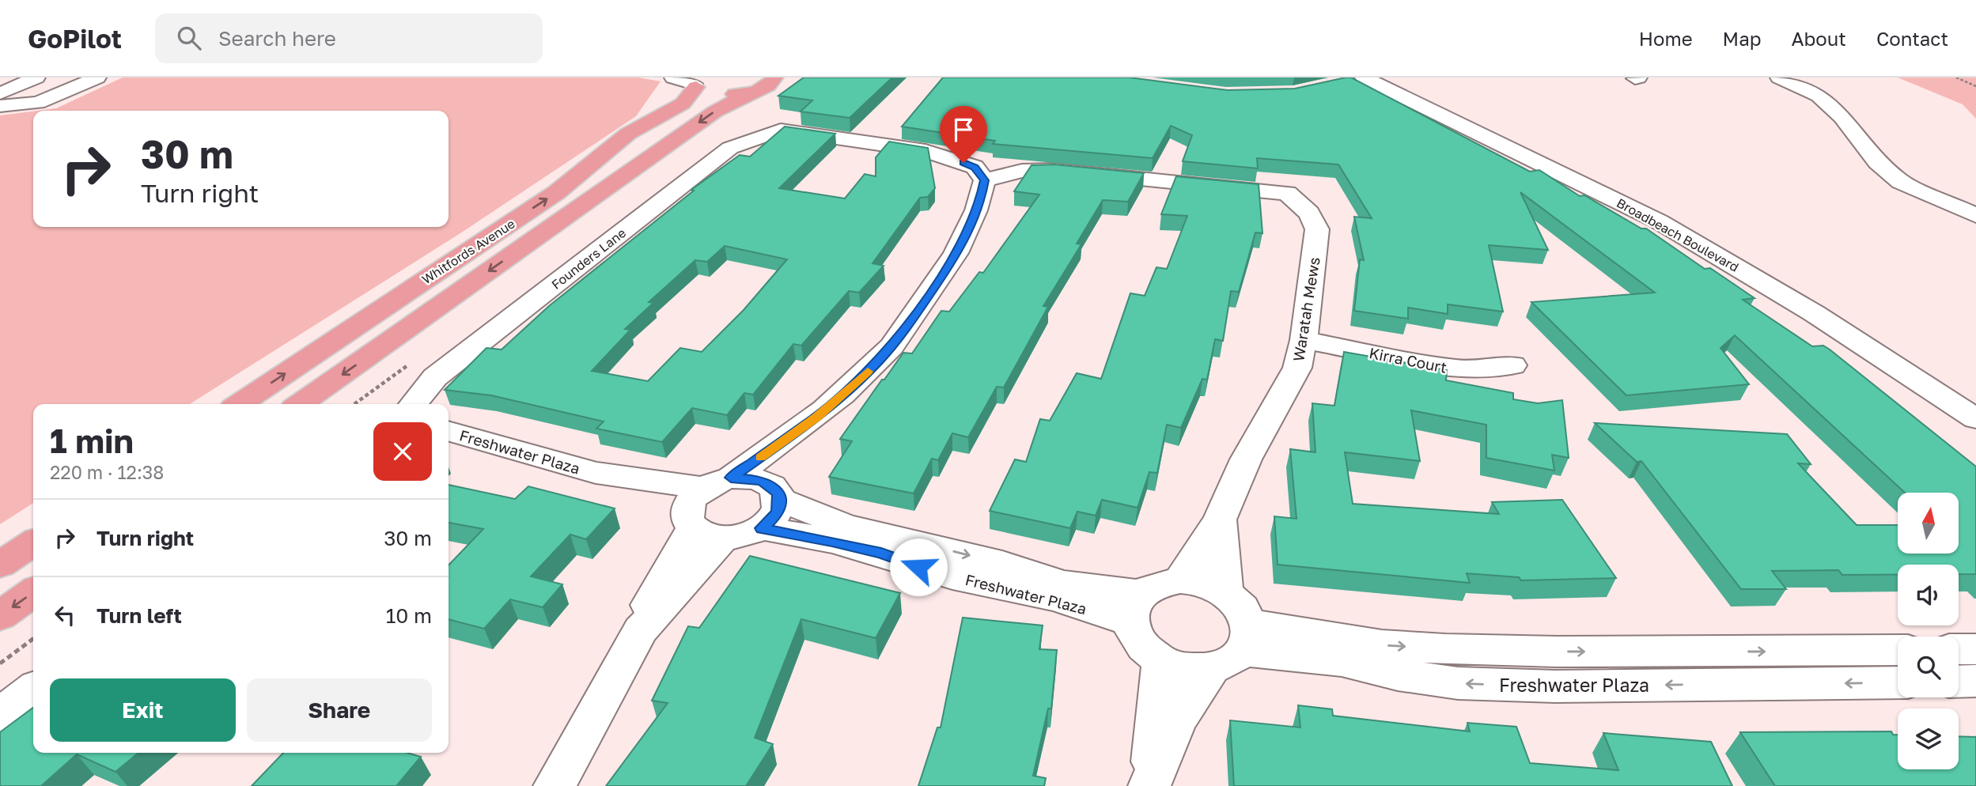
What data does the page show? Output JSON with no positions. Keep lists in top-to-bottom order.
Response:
{
  "streets": {
    "main road": ["Whitfords Avenue"],
    "street": [
      "Broadbeach Boulevard",
      "Founders Lane",
      "Waratah Mews",
      "Kirra Court",
      "Freshwater Plaza"
    ]
  },
  "crossings": [
    ["Founders Lane", "Waratah Mews"],
    ["Waratah Mews", "Kirra Court"],
    ["Waratah Mews", "Freshwater Plaza"]
  ],
  "north": "top",
  "page": {
    "header": "GoPilot",
    "search": "Search here",
    "nav": [
      "Home",
      "Map",
      "About",
      "Contact"
    ],
    "turn": ["30 m", "Turn right"],
    "heading": ["1 min", "220 m · 12:38"],
    "list": [
      {
        "name": "Turn right",
        "value": "30 m"
      },
      {
        "name": "Turn left",
        "value": "10 m"
      }
    ],
    "buttons": ["Exit", "Share"]
  }
}
